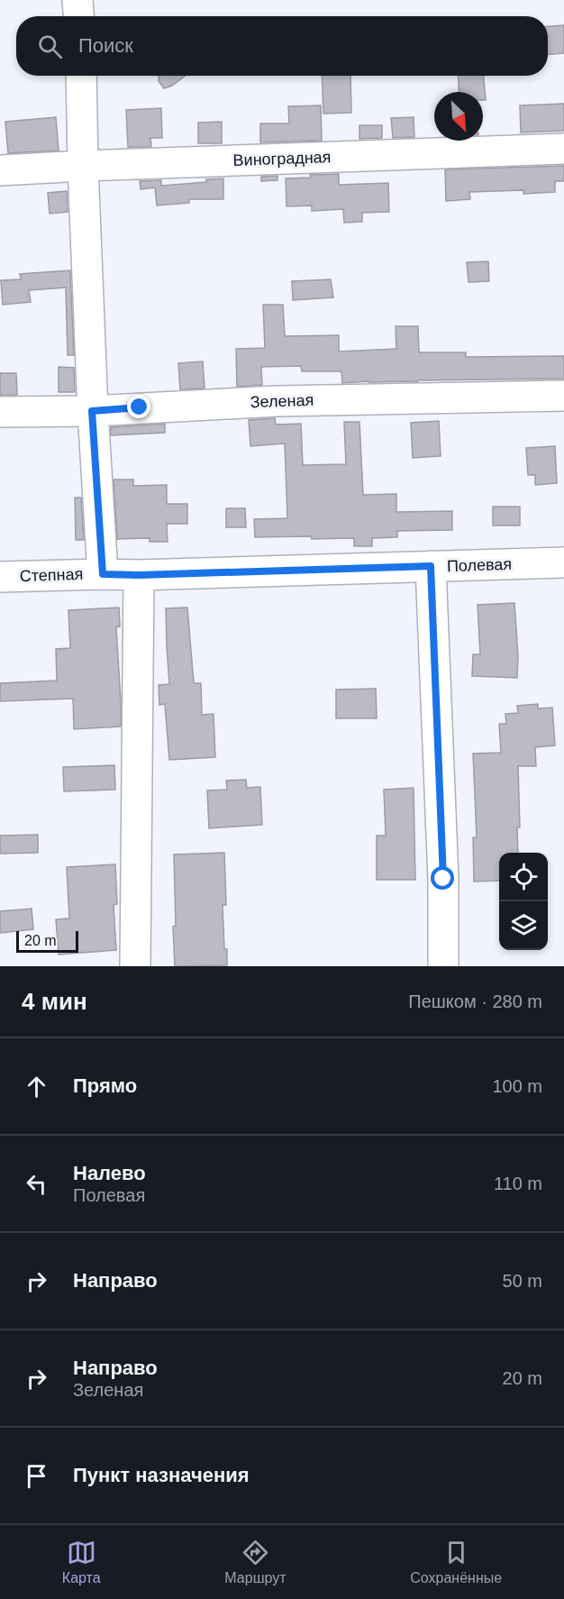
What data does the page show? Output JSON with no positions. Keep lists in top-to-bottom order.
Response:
{
  "streets": {
    "street": [
      "Виноградная",
      "Зеленая",
      "Полевая",
      "Степная"
    ]
  },
  "crossings": [
    ["Полевая", "Степная"]
  ],
  "scale_bar": "20 m",
  "north": "bottom right",
  "page": {
    "search": "Поиск",
    "scale": "20 m",
    "heading": ["4 мин", "Пешком · 280 m"],
    "list": [
      ["Прямо", "100 m"],
      ["Налево", "Полевая", "110 m"],
      ["Направо", "50 m"],
      ["Направо", "Зеленая", "20 m"],
      "Пункт назначения"
    ],
    "nav": ["Карта", "Маршрут", "Сохранённые"]
  }
}
